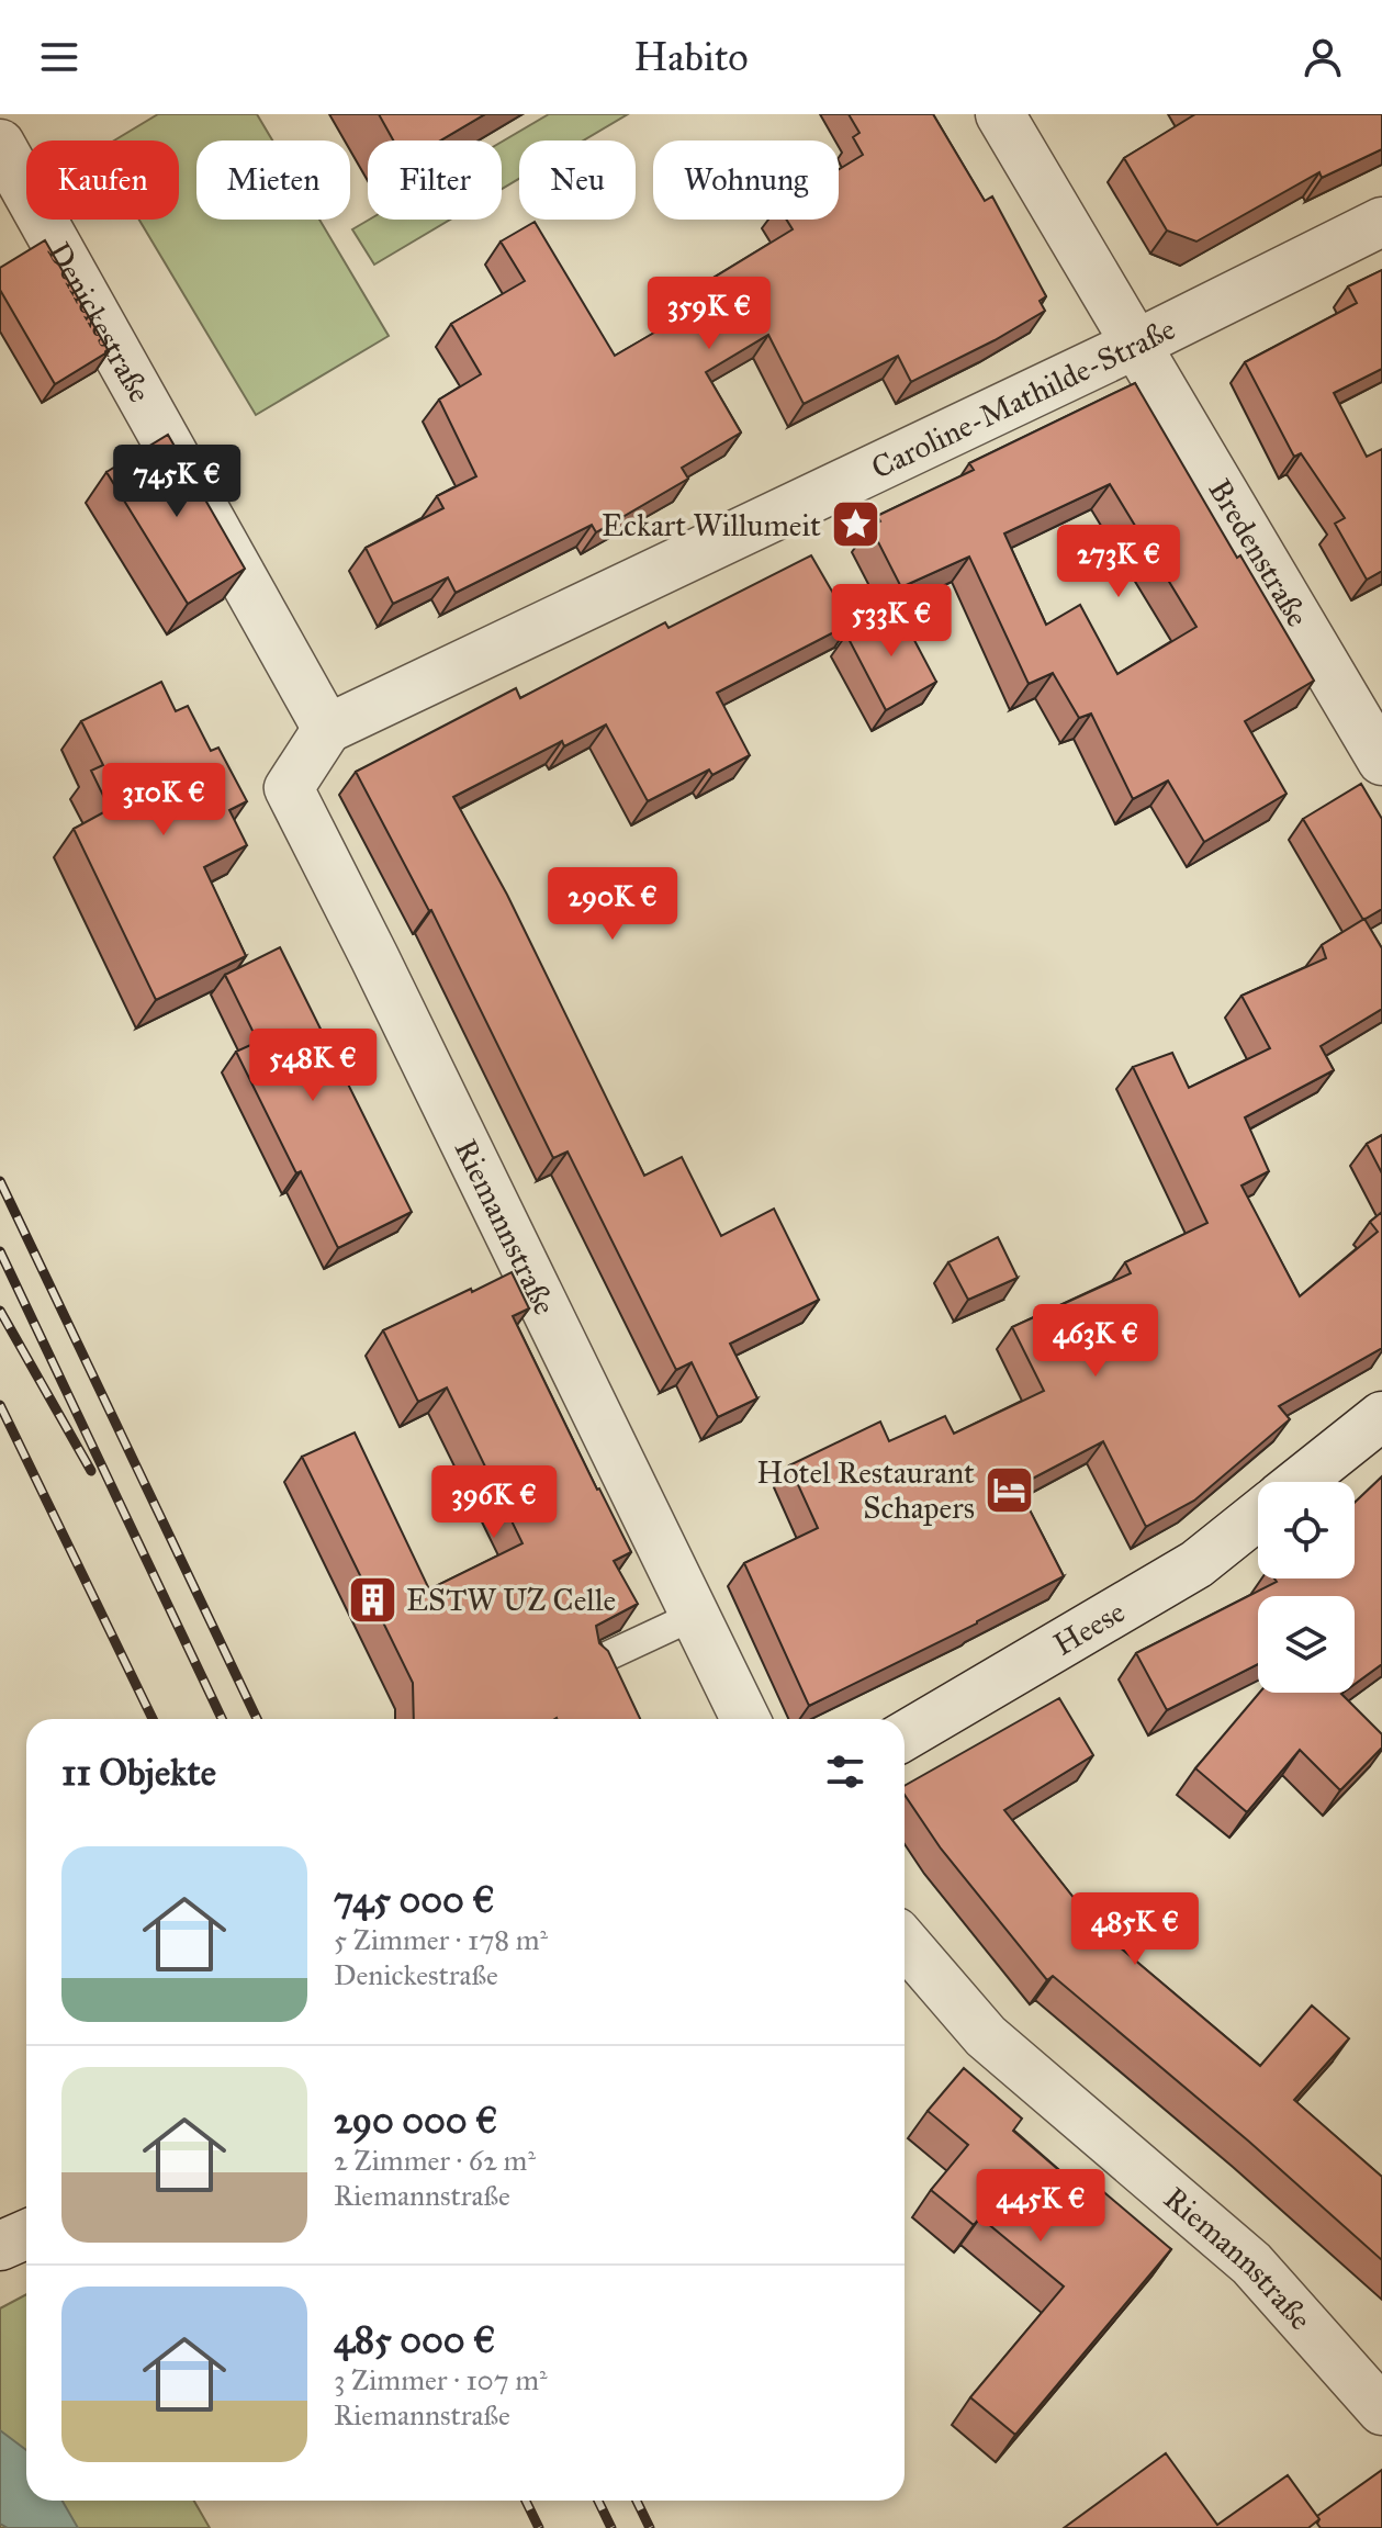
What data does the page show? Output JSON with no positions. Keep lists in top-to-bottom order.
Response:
{
  "streets": {
    "street": [
      "Denickestraße",
      "Caroline-Mathilde-Straße",
      "Bredenstraße",
      "Riemannstraße",
      "Heese"
    ]
  },
  "crossings": [
    ["Denickestraße", "Caroline-Mathilde-Straße"],
    ["Denickestraße", "Riemannstraße"],
    ["Caroline-Mathilde-Straße", "Bredenstraße"],
    ["Caroline-Mathilde-Straße", "Riemannstraße"]
  ],
  "places": {
    "place": ["Eckart Willumeit"],
    "hotel": ["Hotel Restaurant Schapers"],
    "building": ["ESTW UZ Celle"]
  },
  "page": {
    "header": "Habito",
    "chip": [
      "Kaufen",
      "Mieten",
      "Filter",
      "Neu",
      "Wohnung"
    ],
    "price": [
      "359K €",
      "745K €",
      "273K €",
      "533K €",
      "310K €",
      "290K €",
      "548K €",
      "463K €",
      "396K €",
      "485K €",
      "445K €"
    ],
    "heading": "11 Objekte",
    "list": [
      {
        "name": "745 000 €",
        "note": "5 Zimmer · 178 m² · Denickestraße"
      },
      {
        "name": "290 000 €",
        "note": "2 Zimmer · 62 m² · Riemannstraße"
      },
      {
        "name": "485 000 €",
        "note": "3 Zimmer · 107 m² · Riemannstraße"
      }
    ]
  }
}
